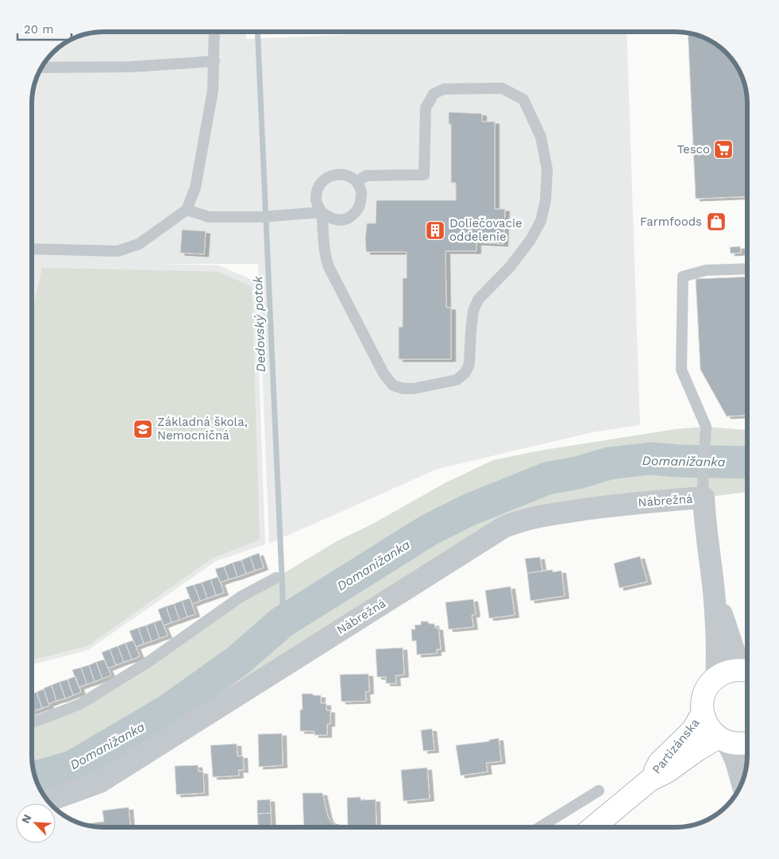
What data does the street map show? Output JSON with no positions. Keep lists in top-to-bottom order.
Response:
{
  "streets": {
    "main road": ["Partizánska"],
    "street": ["Nábrežná"]
  },
  "water": ["Dedovský potok", "Domanižanka"],
  "places": {
    "supermarket": ["Tesco"],
    "shop": ["Farmfoods"],
    "building": ["Doliečovacie oddelenie"],
    "school or university": ["Základná škola, Nemocničná"]
  },
  "scale_bar": "20 m",
  "north": "top left"
}
